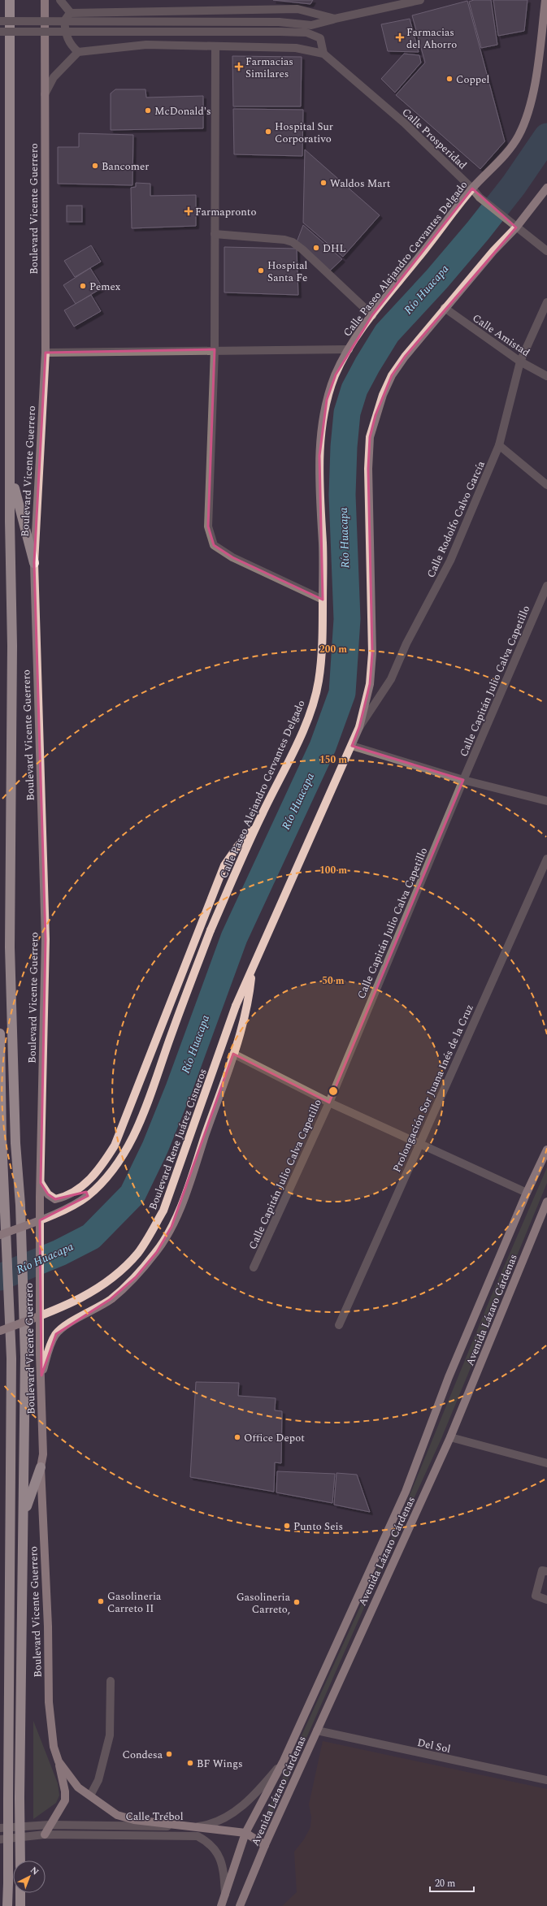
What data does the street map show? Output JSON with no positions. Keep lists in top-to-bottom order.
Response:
{
  "streets": {
    "highway": ["Boulevard Vicente Guerrero"],
    "main road": ["Calle Paseo Alejandro Cervantes Delgado", "Boulevard Rene Juárez Cisneros", "Avenida Lázaro Cárdenas"],
    "street": [
      "Calle Prosperidad",
      "Calle Amistad",
      "Calle Rodolfo Calvo García",
      "Calle Capitán Julio Calva Capetillo",
      "Prolongación Sor Juana Inés de la Cruz",
      "Del Sol",
      "Calle Trébol"
    ]
  },
  "crossings": [
    ["Calle Prosperidad", "Calle Paseo Alejandro Cervantes Delgado"],
    ["Calle Prosperidad", "Boulevard Rene Juárez Cisneros"],
    ["Boulevard Vicente Guerrero", "Avenida Lázaro Cárdenas"],
    ["Boulevard Vicente Guerrero", "Calle Trébol"],
    ["Calle Amistad", "Calle Rodolfo Calvo García"],
    ["Calle Amistad", "Boulevard Rene Juárez Cisneros"],
    ["Calle Rodolfo Calvo García", "Boulevard Rene Juárez Cisneros"],
    ["Avenida Lázaro Cárdenas", "Del Sol"],
    ["Avenida Lázaro Cárdenas", "Calle Trébol"]
  ],
  "water": ["Río Huacapa"],
  "places": {
    "health": ["Farmacias del Ahorro", "Farmacias Similares", "Farmapronto"],
    "other": [
      "Coppel",
      "McDonald's",
      "Hospital Sur Corporativo",
      "Bancomer",
      "Waldos Mart",
      "DHL",
      "Hospital Santa Fe",
      "Pemex",
      "Office Depot",
      "Punto Seis",
      "Gasolineria Carreto II",
      "Gasolineria Carreto,",
      "Condesa",
      "BF Wings"
    ]
  },
  "scale_bar": "20 m",
  "north": "top right",
  "rings": [
    "200 m",
    "150 m",
    "100 m",
    "50 m"
  ]
}
